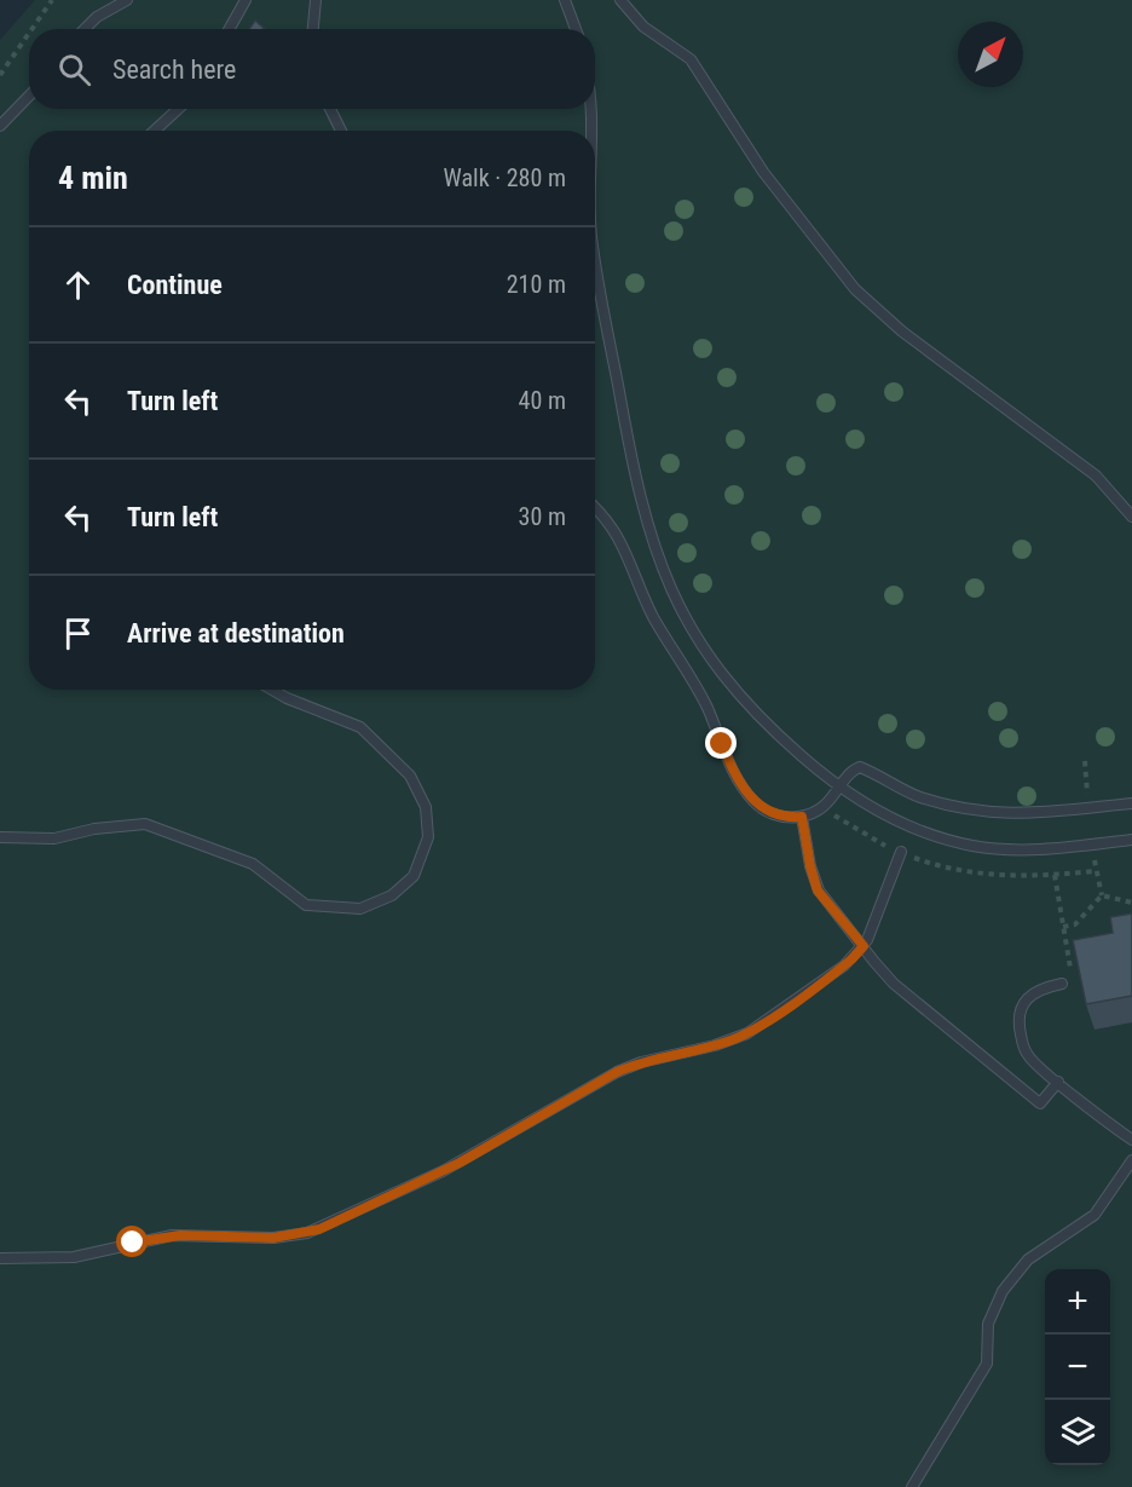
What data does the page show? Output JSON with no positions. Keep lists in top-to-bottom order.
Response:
{
  "north": "top right",
  "page": {
    "search": "Search here",
    "heading": ["4 min", "Walk · 280 m"],
    "list": [
      ["Continue", "210 m"],
      ["Turn left", "40 m"],
      ["Turn left", "30 m"],
      "Arrive at destination"
    ],
    "map_buttons": ["+", "−"]
  }
}
